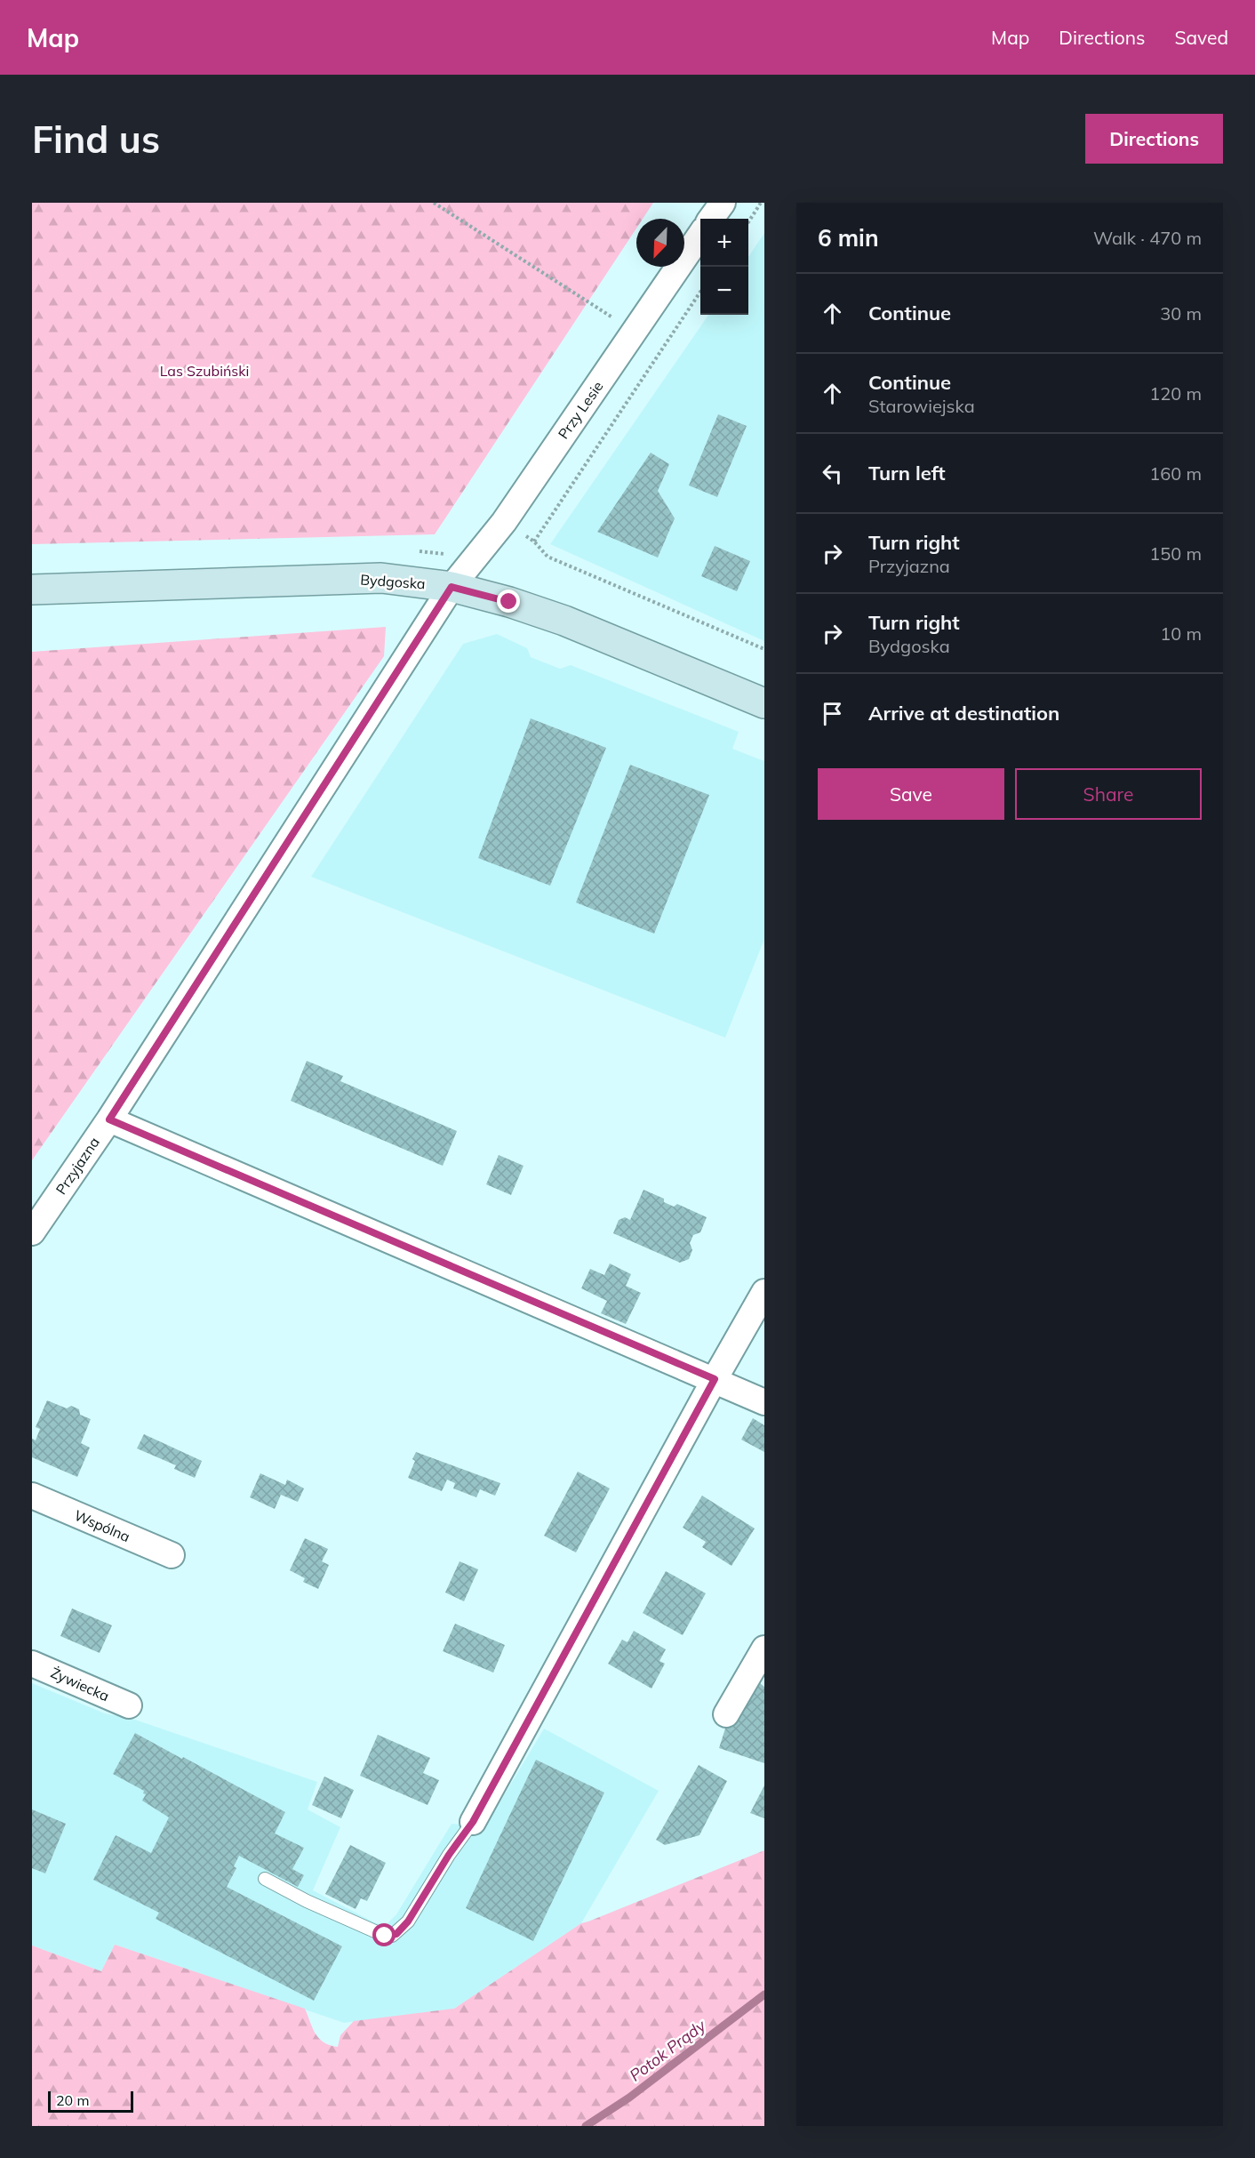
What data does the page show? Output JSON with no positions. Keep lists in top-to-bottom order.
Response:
{
  "streets": {
    "main road": ["Bydgoska"],
    "street": [
      "Przy Lesie",
      "Przyjazna",
      "Wspólna",
      "Żywiecka"
    ]
  },
  "crossings": [
    ["Przy Lesie", "Bydgoska"],
    ["Przy Lesie", "Przyjazna"],
    ["Bydgoska", "Przyjazna"]
  ],
  "water": ["Potok Prądy"],
  "parks": ["Las Szubiński"],
  "scale_bar": "20 m",
  "north": "bottom left",
  "page": {
    "header": "Map",
    "nav": ["Map", "Directions", "Saved"],
    "buttons": [
      "Directions",
      ["Save", "Share"]
    ],
    "title": "Find us",
    "heading": ["6 min", "Walk · 470 m"],
    "map_buttons": ["+", "−"],
    "list": [
      ["Continue", "30 m"],
      ["Continue", "Starowiejska", "120 m"],
      ["Turn left", "160 m"],
      ["Turn right", "Przyjazna", "150 m"],
      ["Turn right", "Bydgoska", "10 m"],
      "Arrive at destination"
    ],
    "scale": "20 m"
  }
}
